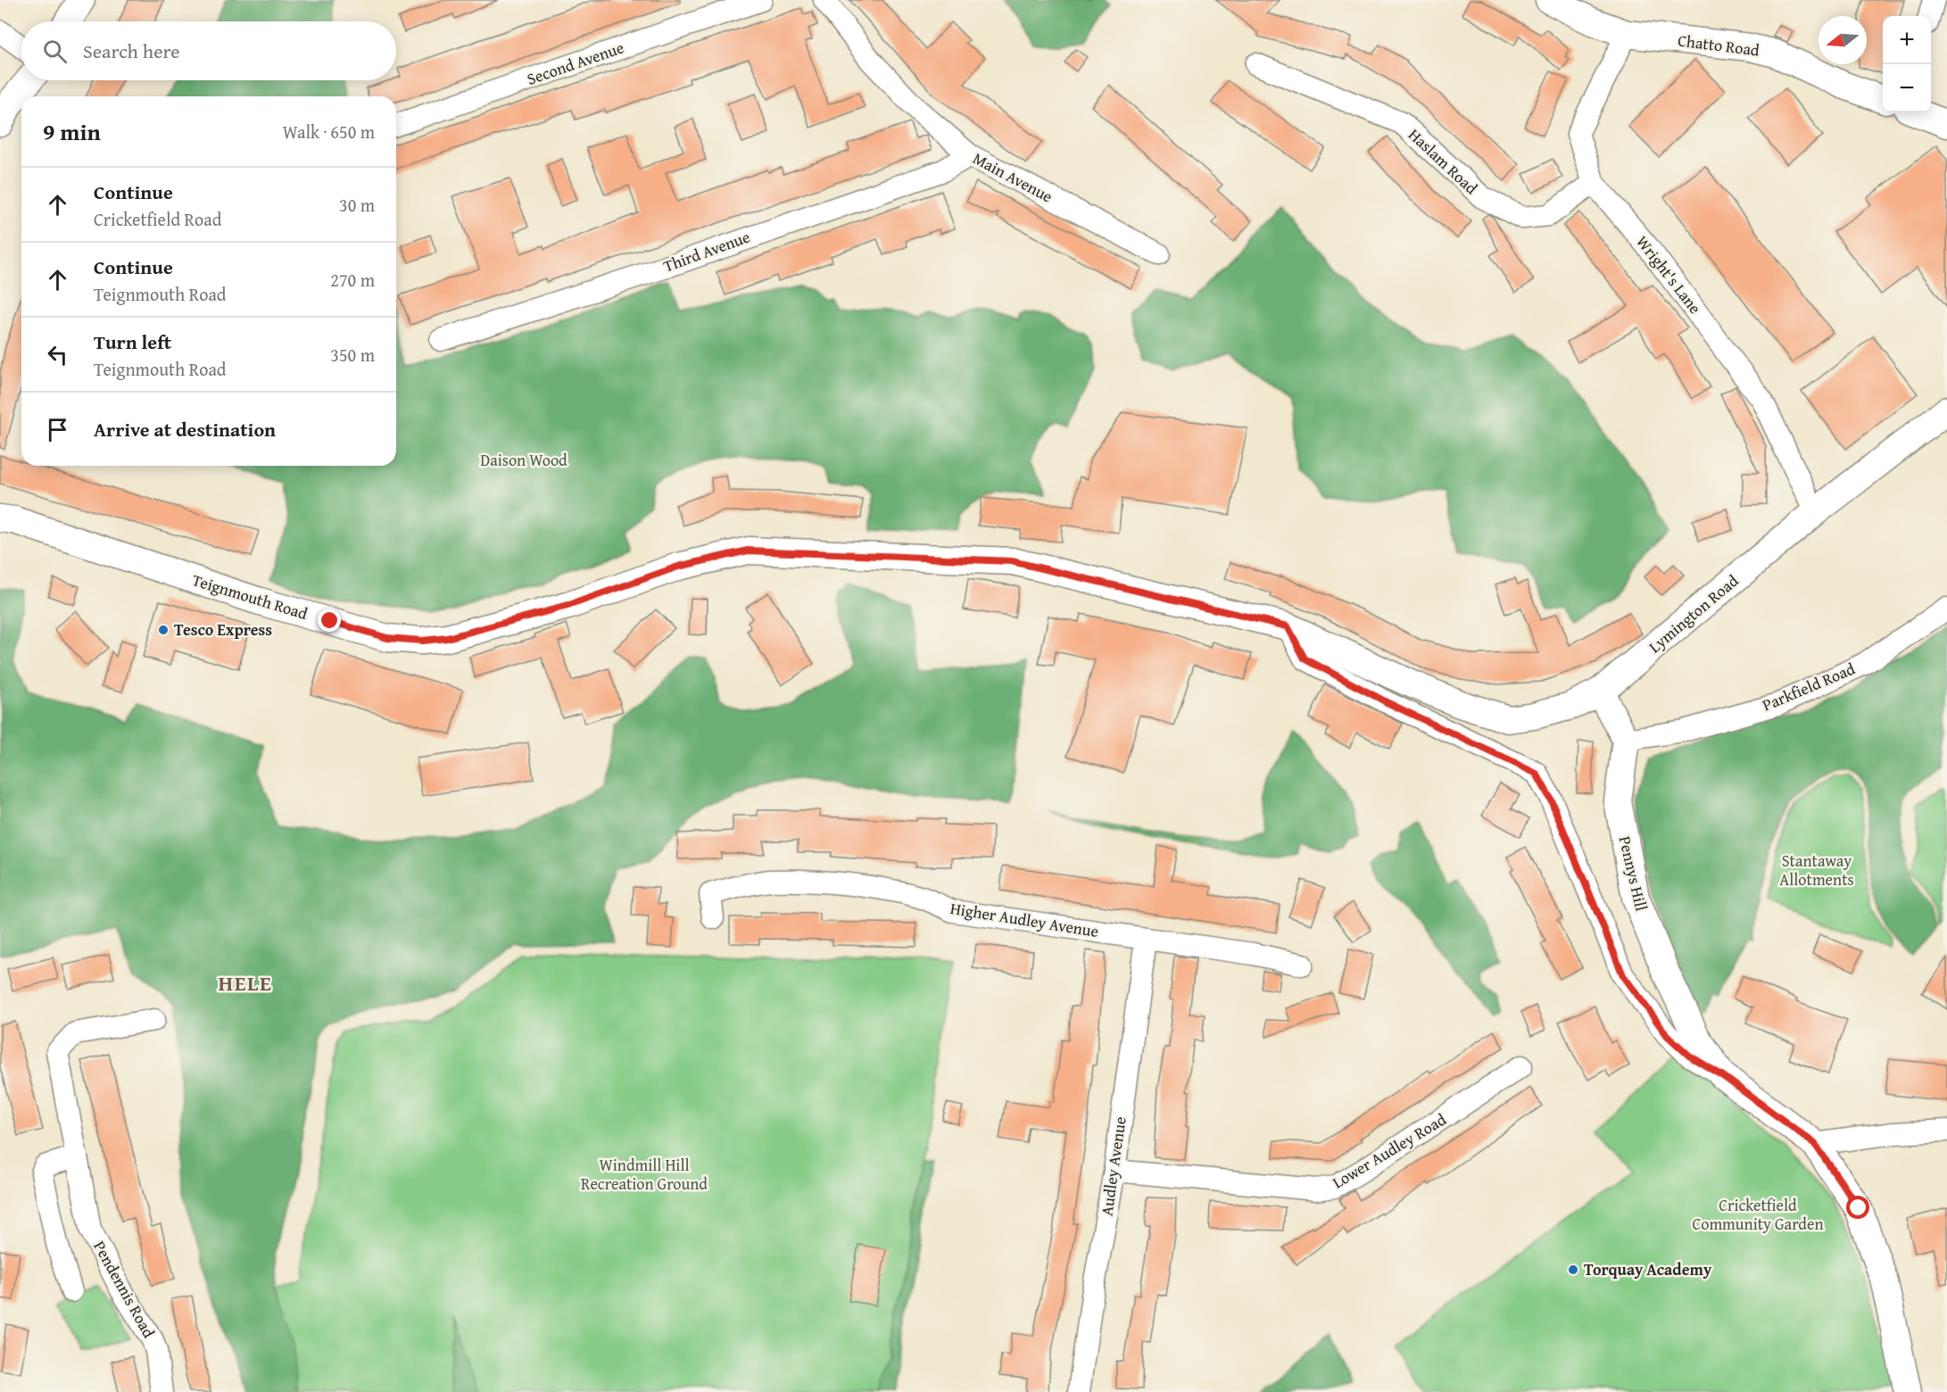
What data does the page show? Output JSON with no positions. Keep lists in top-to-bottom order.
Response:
{
  "streets": {
    "street": [
      "Chatto Road",
      "Second Avenue",
      "Haslam Road",
      "Main Avenue",
      "Third Avenue",
      "Wright's Lane",
      "Teignmouth Road",
      "Lymington Road",
      "Parkfield Road",
      "Pennys Hill",
      "Higher Audley Avenue",
      "Lower Audley Road",
      "Audley Avenue",
      "Pendennis Road"
    ]
  },
  "crossings": [
    ["Chatto Road", "Wright's Lane"],
    ["Haslam Road", "Wright's Lane"],
    ["Main Avenue", "Third Avenue"],
    ["Wright's Lane", "Lymington Road"],
    ["Teignmouth Road", "Lymington Road"],
    ["Parkfield Road", "Pennys Hill"],
    ["Higher Audley Avenue", "Audley Avenue"],
    ["Lower Audley Road", "Audley Avenue"]
  ],
  "districts": ["HELE"],
  "parks": [
    "Daison Wood",
    "Stantaway Allotments",
    "Windmill Hill Recreation Ground",
    "Cricketfield Community Garden"
  ],
  "places": ["Tesco Express", "Torquay Academy"],
  "north": "left",
  "page": {
    "map_buttons": ["+", "−"],
    "search": "Search here",
    "heading": ["9 min", "Walk · 650 m"],
    "list": [
      ["Continue", "Cricketfield Road", "30 m"],
      ["Continue", "Teignmouth Road", "270 m"],
      ["Turn left", "Teignmouth Road", "350 m"],
      "Arrive at destination"
    ]
  }
}
